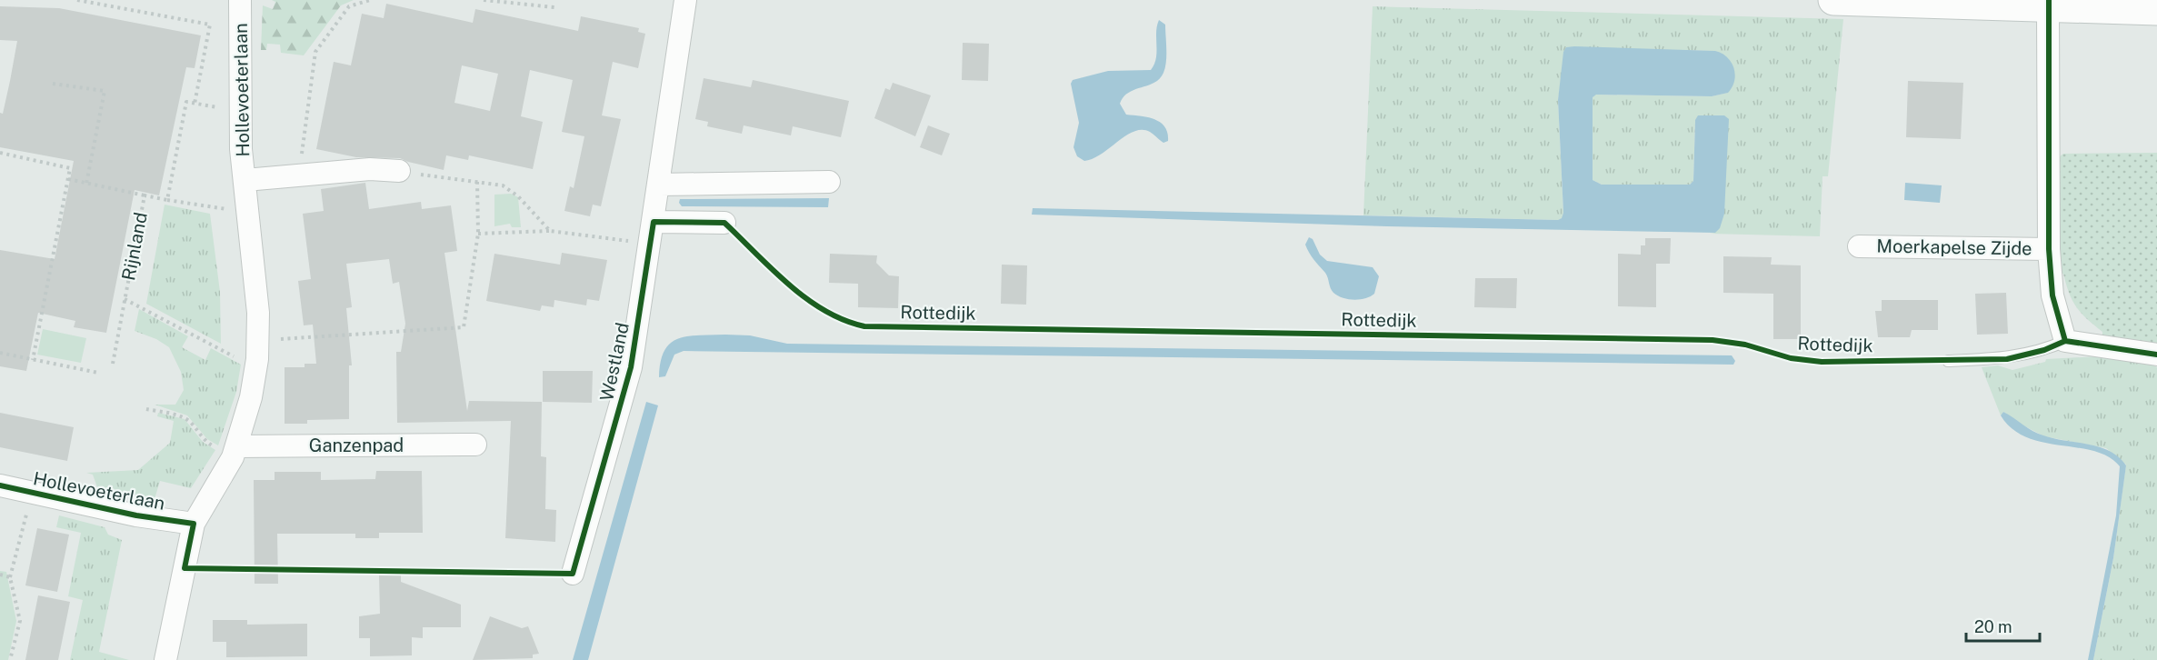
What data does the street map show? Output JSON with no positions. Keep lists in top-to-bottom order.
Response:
{
  "streets": {
    "street": [
      "Hollevoeterlaan",
      "Moerkapelse Zijde",
      "Westland",
      "Ganzenpad"
    ],
    "path": ["Rijnland"],
    "cycle path": ["Rottedijk"]
  },
  "crossings": [
    ["Hollevoeterlaan", "Ganzenpad"]
  ],
  "scale_bar": "20 m"
}
